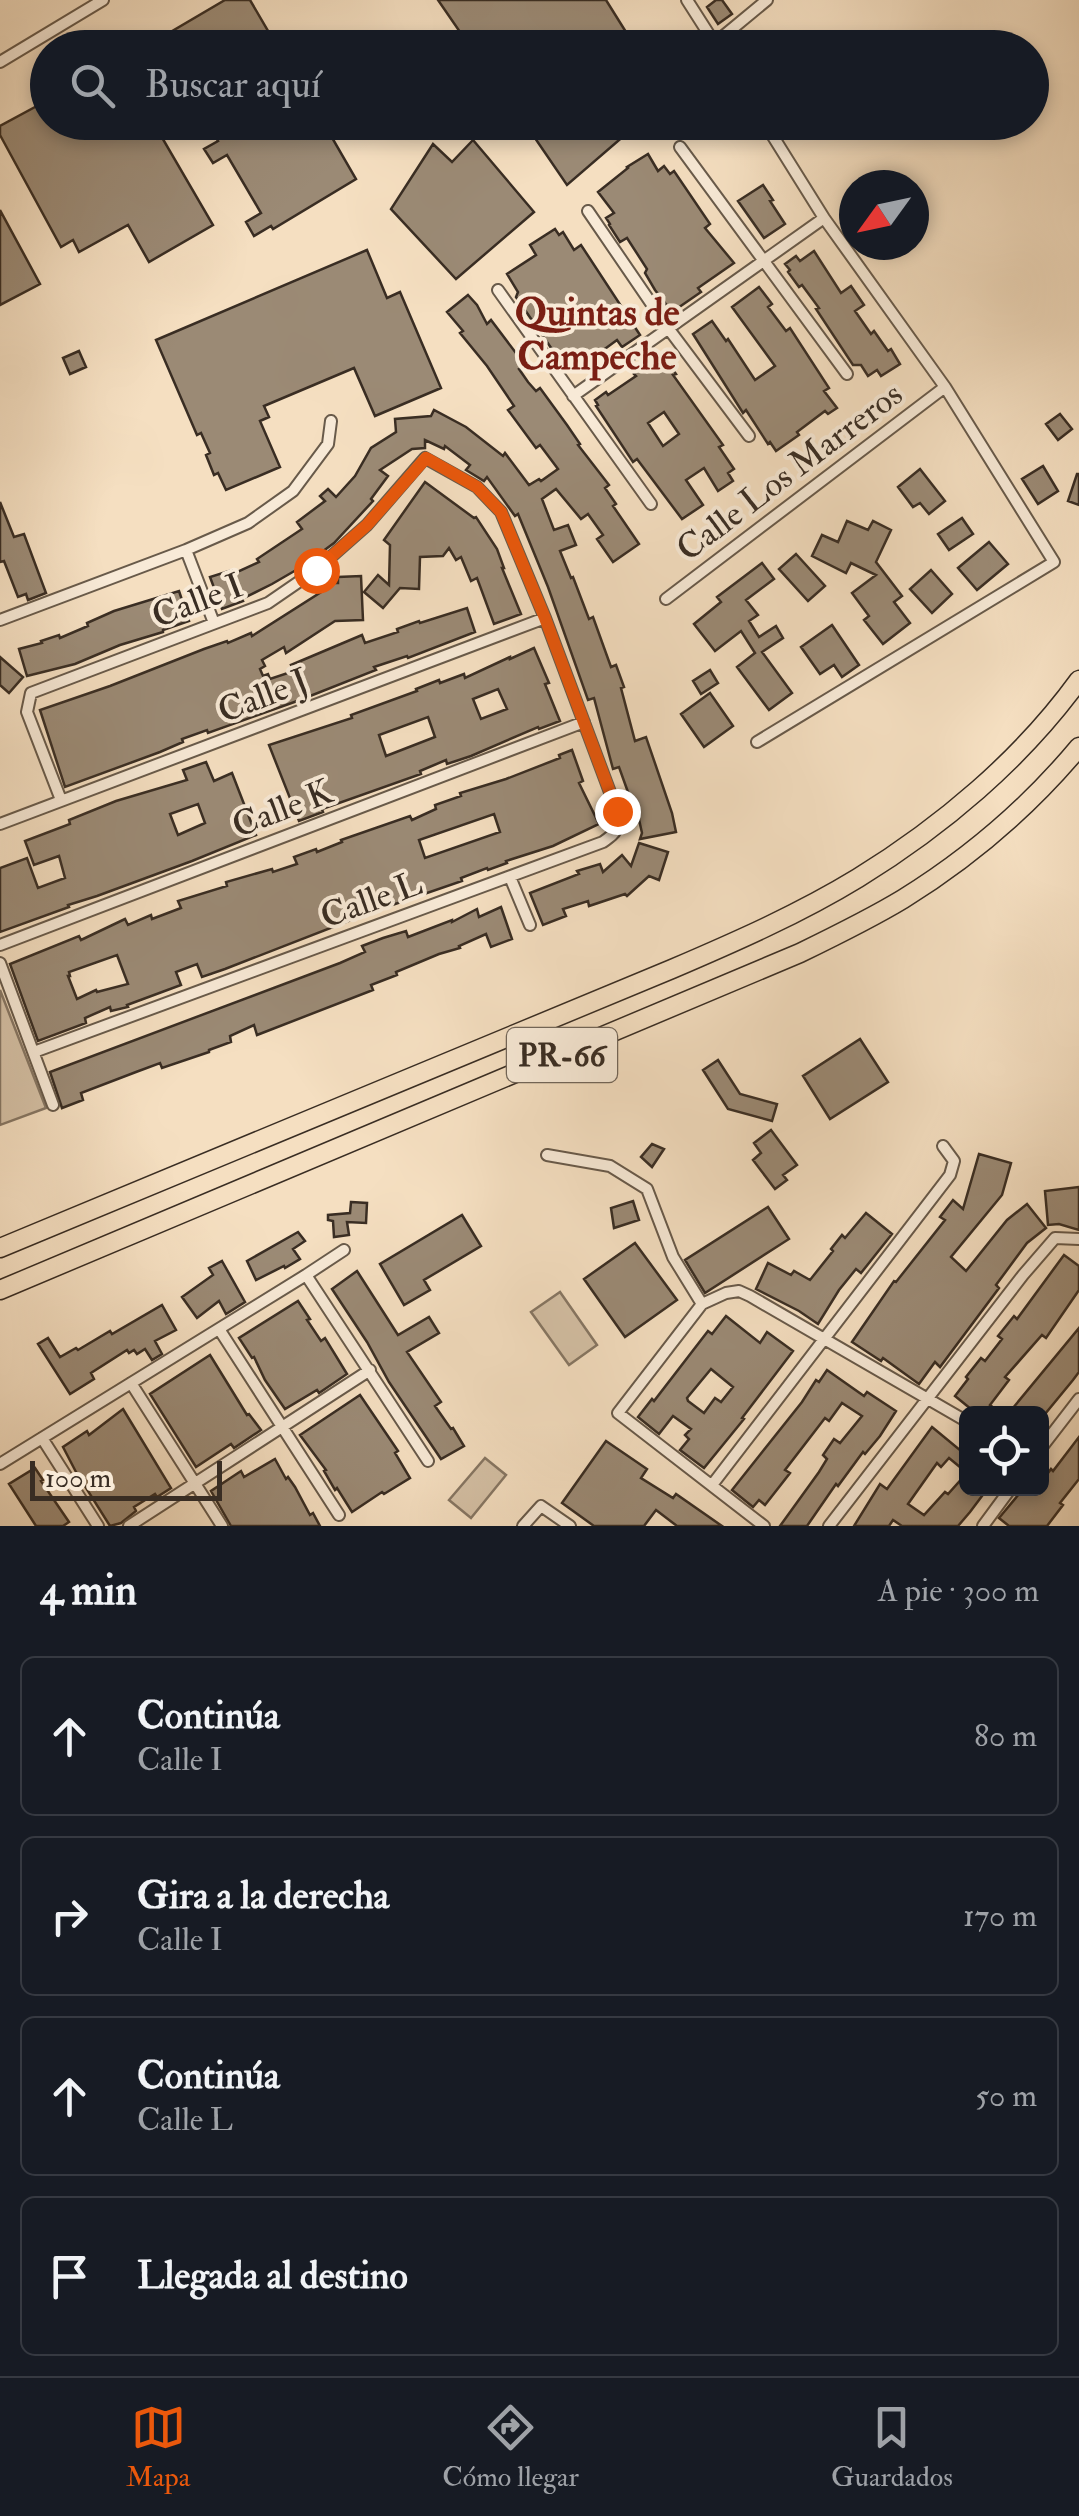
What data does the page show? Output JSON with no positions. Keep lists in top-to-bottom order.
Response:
{
  "streets": {
    "highway": ["PR-66"],
    "street": [
      "Calle Los Marreros",
      "Calle I",
      "Calle J",
      "Calle K",
      "Calle L"
    ]
  },
  "crossings": [
    ["Calle I", "Calle J"],
    ["Calle I", "Calle K"],
    ["Calle I", "Calle L"],
    ["Calle K", "Calle L"]
  ],
  "districts": ["Quintas de Campeche"],
  "scale_bar": "100 m",
  "north": "bottom left",
  "page": {
    "search": "Buscar aquí",
    "scale": "100 m",
    "heading": ["4 min", "A pie · 300 m"],
    "list": [
      ["Continúa", "Calle I", "80 m"],
      ["Gira a la derecha", "Calle I", "170 m"],
      ["Continúa", "Calle L", "50 m"],
      "Llegada al destino"
    ],
    "nav": ["Mapa", "Cómo llegar", "Guardados"]
  }
}
